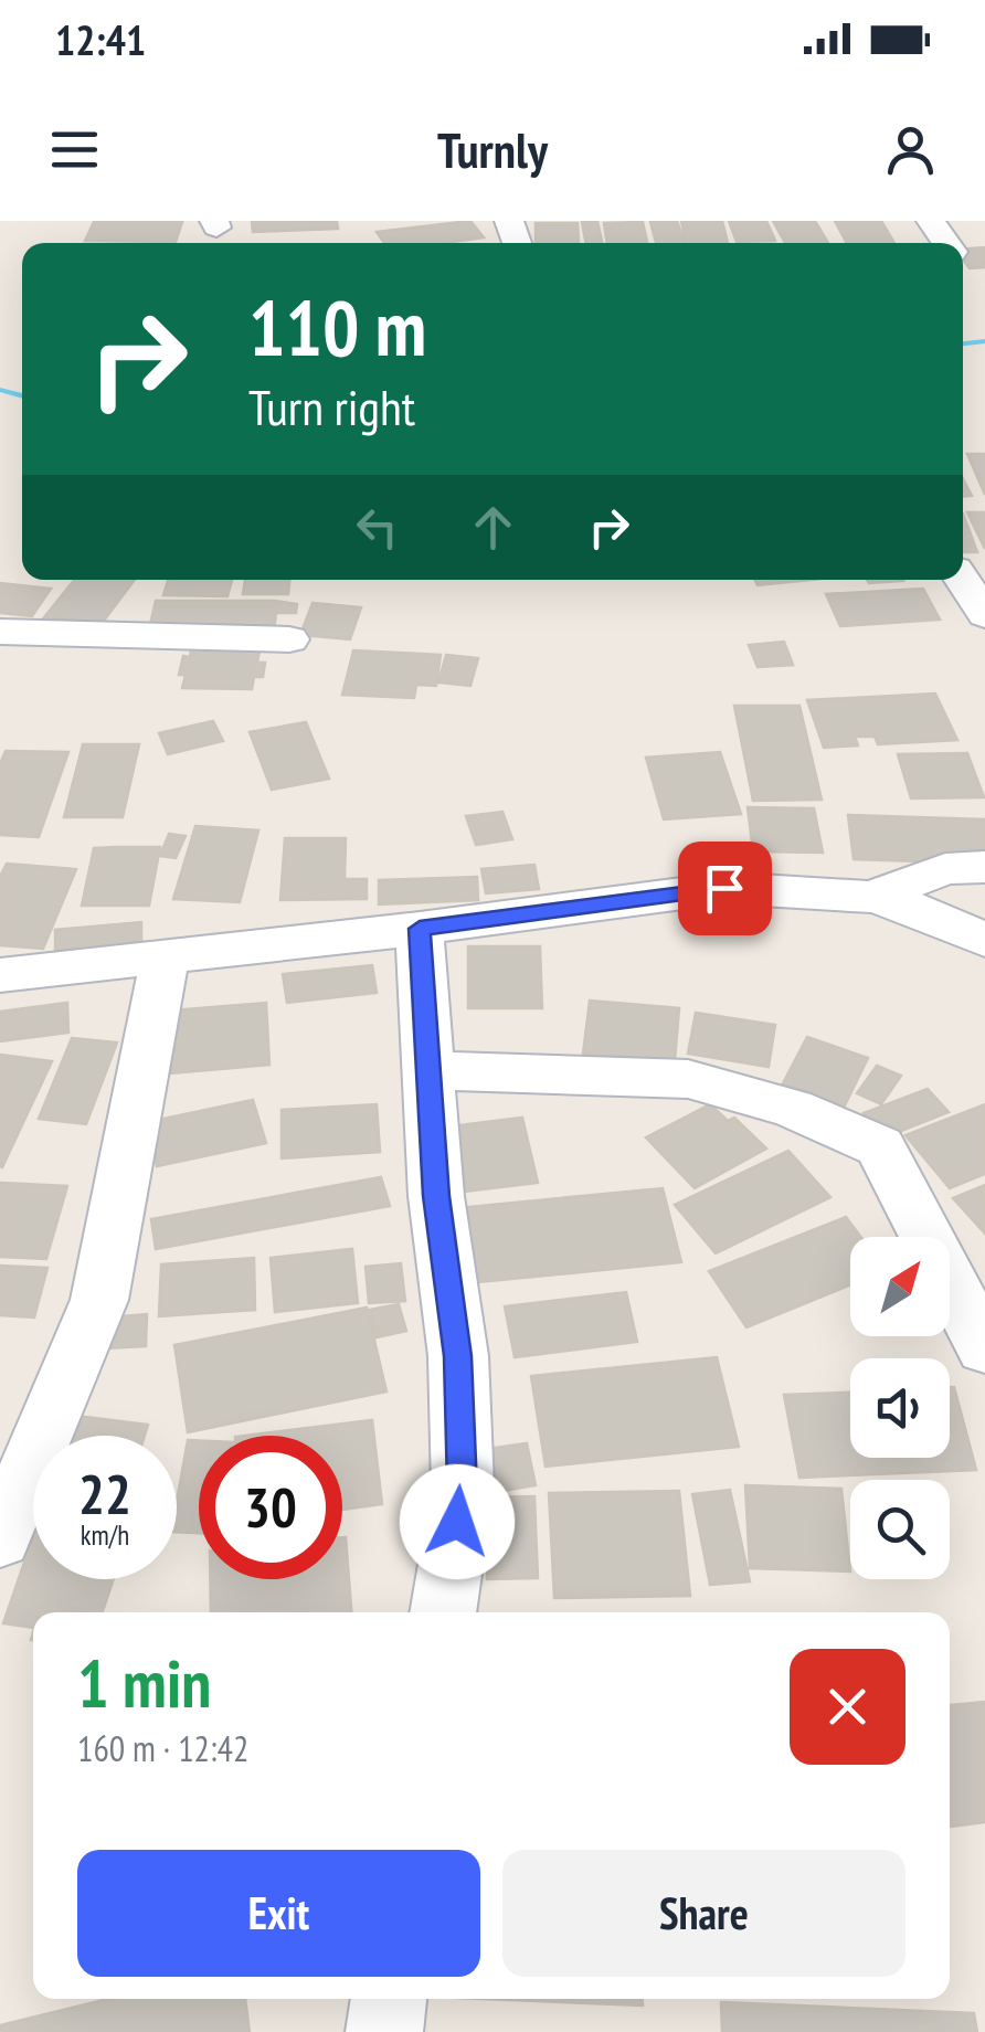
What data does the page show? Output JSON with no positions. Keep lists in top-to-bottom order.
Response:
{
  "north": "top right",
  "page": {
    "status": "12:41",
    "header": "Turnly",
    "turn": ["110 m", "Turn right"],
    "speed": "22 km/h",
    "limit": "30",
    "heading": ["1 min", "160 m · 12:42"],
    "buttons": ["Exit", "Share"]
  }
}
